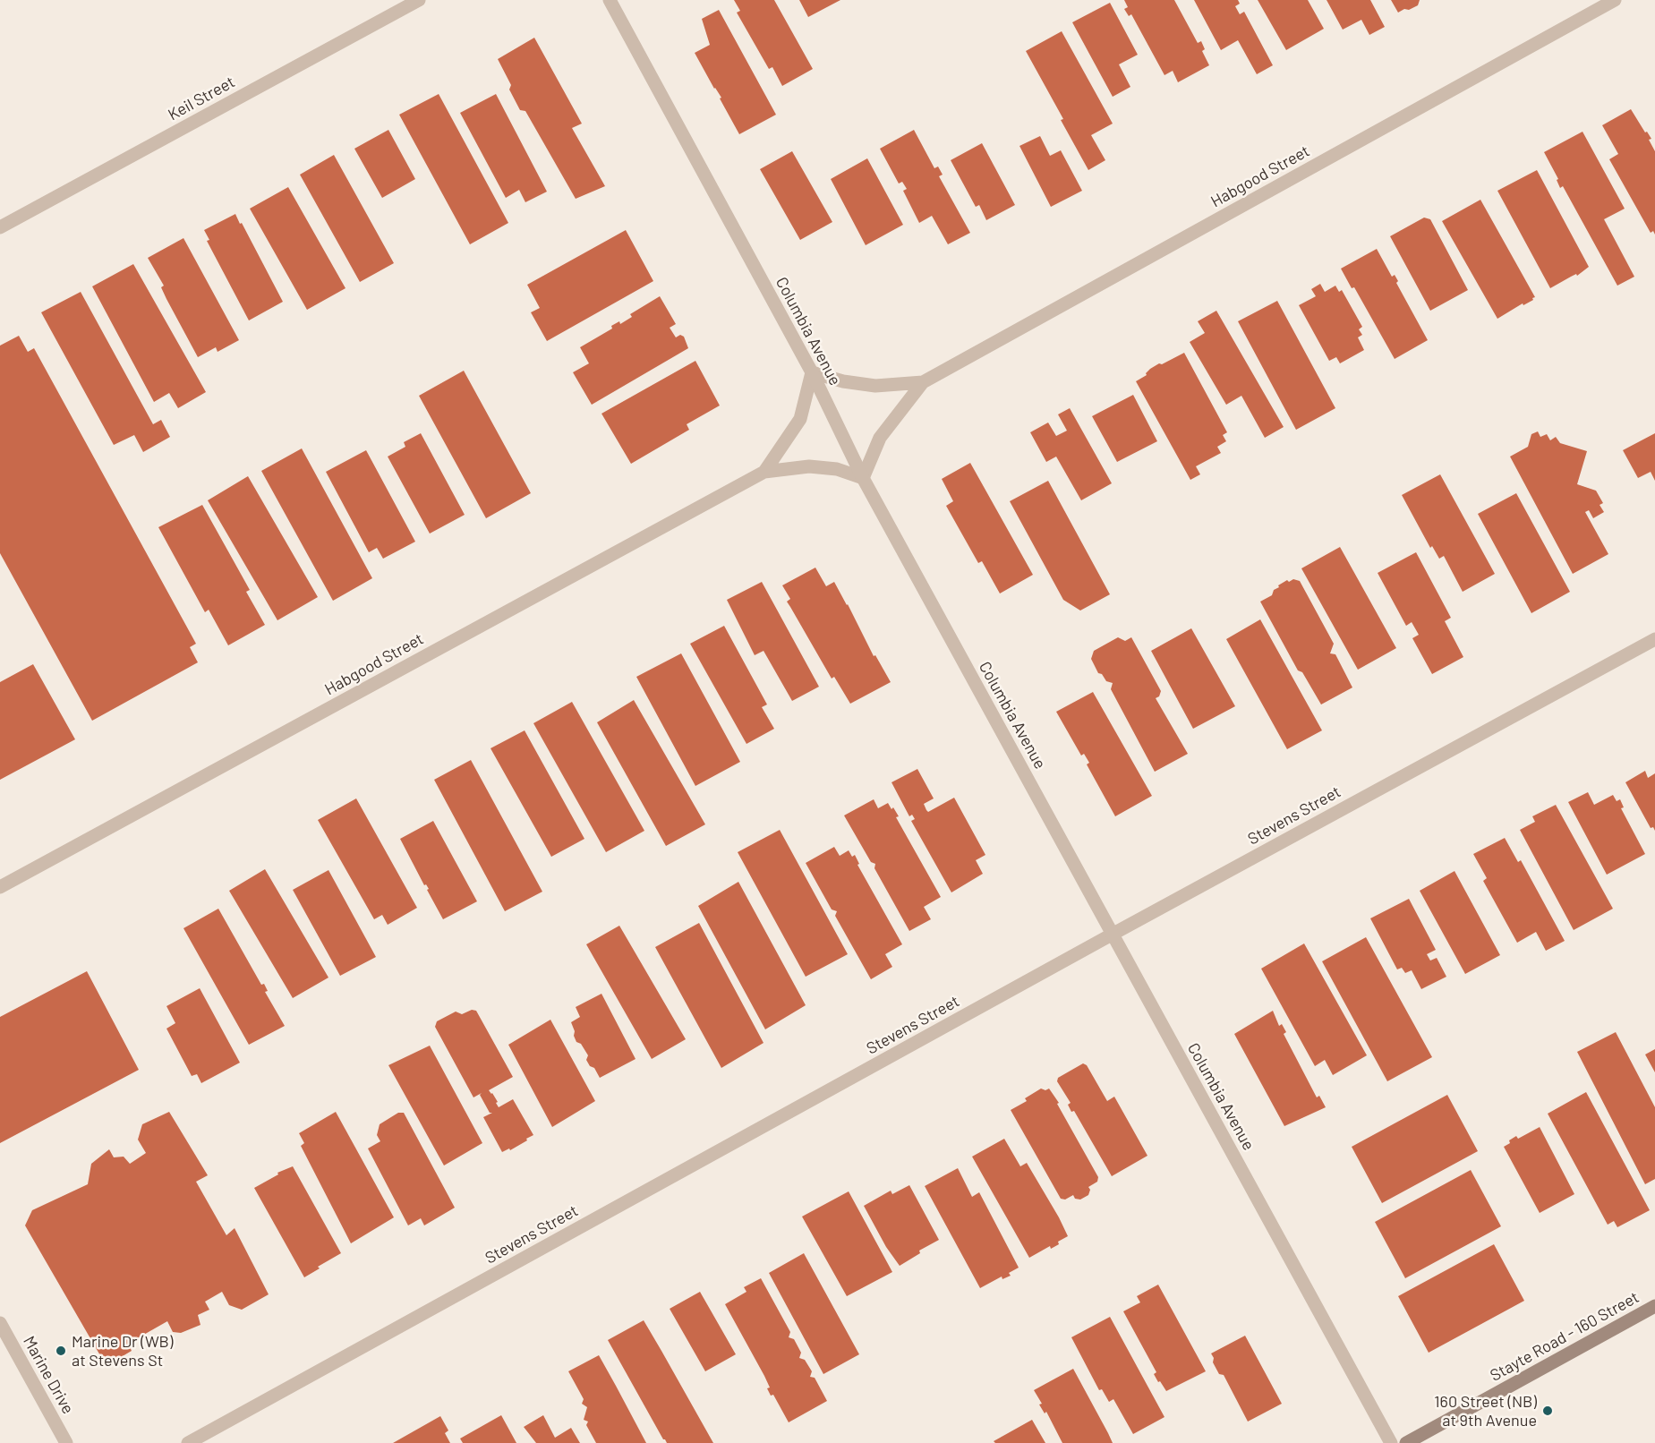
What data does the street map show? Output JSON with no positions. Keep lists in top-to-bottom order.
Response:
{
  "streets": {
    "main road": ["Stayte Road - 160 Street"],
    "street": [
      "Keil Street",
      "Habgood Street",
      "Columbia Avenue",
      "Stevens Street",
      "Marine Drive"
    ]
  },
  "crossings": [
    ["Habgood Street", "Columbia Avenue"],
    ["Columbia Avenue", "Stevens Street"]
  ],
  "places": ["Marine Dr (WB) at Stevens St", "160 Street (NB) at 9th Avenue"]
}
